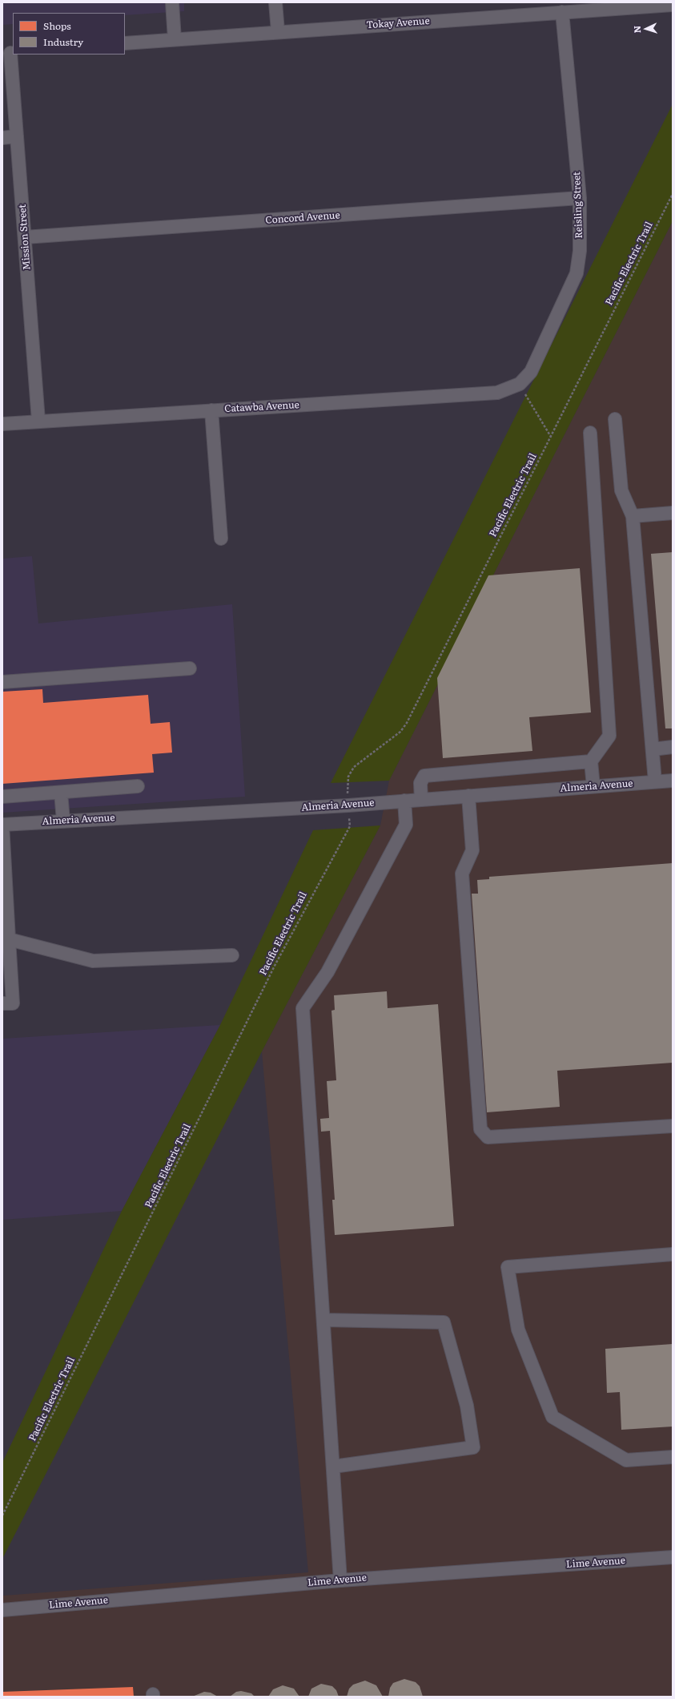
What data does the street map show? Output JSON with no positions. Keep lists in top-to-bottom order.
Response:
{
  "streets": {
    "street": [
      "Tokay Avenue",
      "Reisling Street",
      "Concord Avenue",
      "Mission Street",
      "Catawba Avenue",
      "Almeria Avenue",
      "Lime Avenue"
    ],
    "path": ["Pacific Electric Trail"]
  },
  "crossings": [
    ["Tokay Avenue", "Reisling Street"],
    ["Reisling Street", "Concord Avenue"],
    ["Reisling Street", "Catawba Avenue"],
    ["Concord Avenue", "Mission Street"],
    ["Mission Street", "Catawba Avenue"]
  ],
  "legend": ["Shops", "Industry"],
  "north": "left"
}
